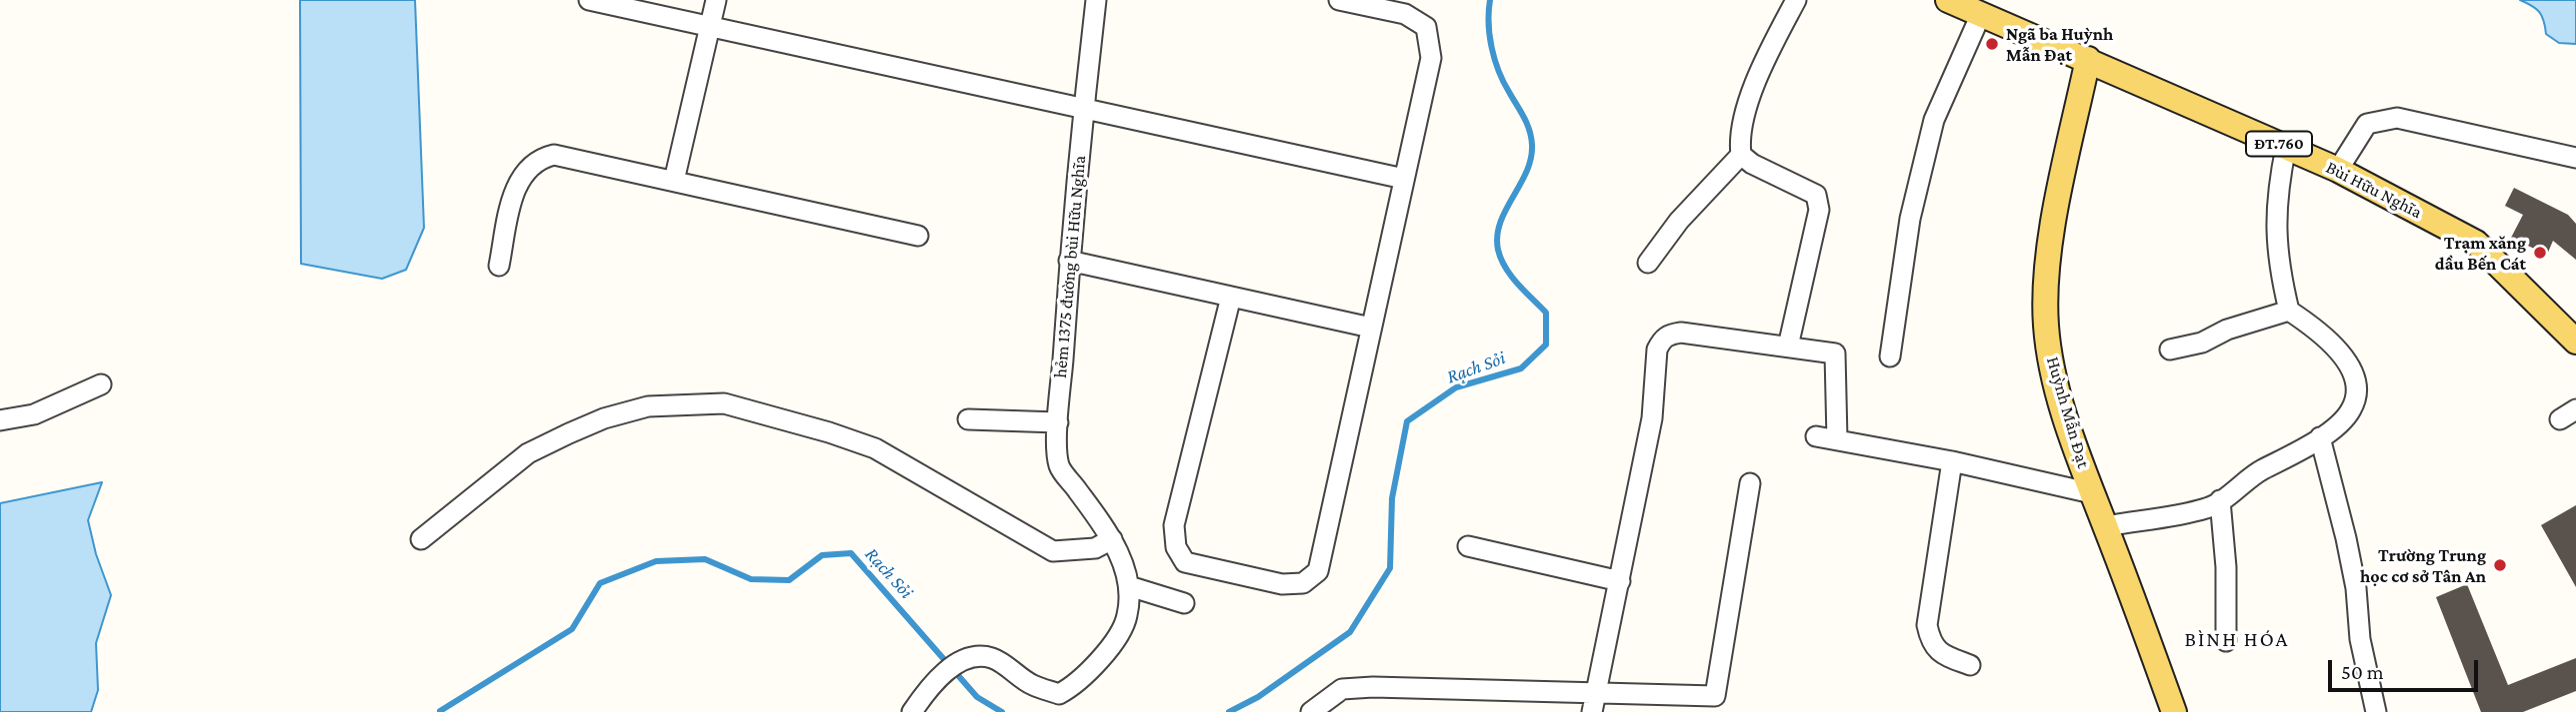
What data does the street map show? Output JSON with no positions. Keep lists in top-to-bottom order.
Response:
{
  "streets": {
    "main road": ["ĐT.760", "Bùi Hữu Nghĩa", "Huỳnh Mẫn Đạt"],
    "street": ["hẻm 1375 đường bùi Hữu Nghĩa"]
  },
  "crossings": [
    ["Bùi Hữu Nghĩa", "Huỳnh Mẫn Đạt"]
  ],
  "districts": ["BÌNH HÓA"],
  "water": ["Rạch Sỏi"],
  "places": ["Ngã ba Huỳnh Mẫn Đạt", "Trạm xăng dầu Bến Cát", "Trường Trung học cơ sở Tân An"],
  "scale_bar": "50 m"
}
